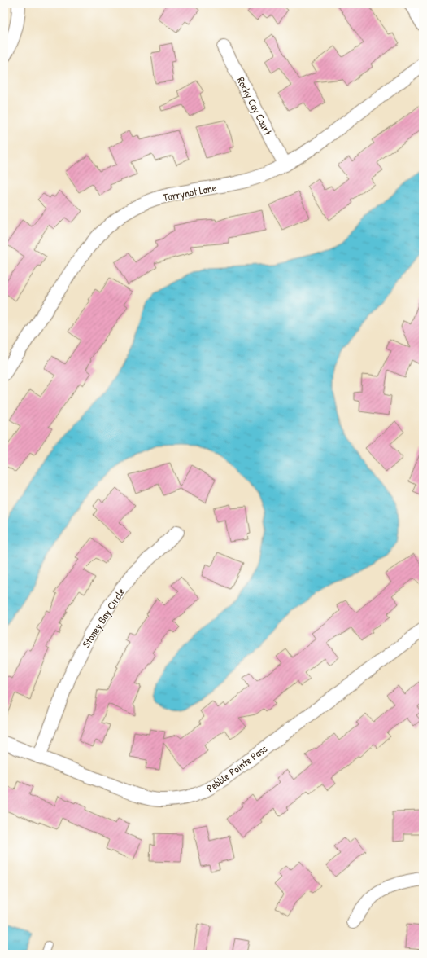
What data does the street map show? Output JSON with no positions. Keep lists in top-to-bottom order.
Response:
{
  "streets": {
    "street": [
      "Rocky Cay Court",
      "Tarrynot Lane",
      "Stoney Bay Circle",
      "Pebble Pointe Pass"
    ]
  },
  "crossings": [
    ["Rocky Cay Court", "Tarrynot Lane"],
    ["Stoney Bay Circle", "Pebble Pointe Pass"]
  ]
}
